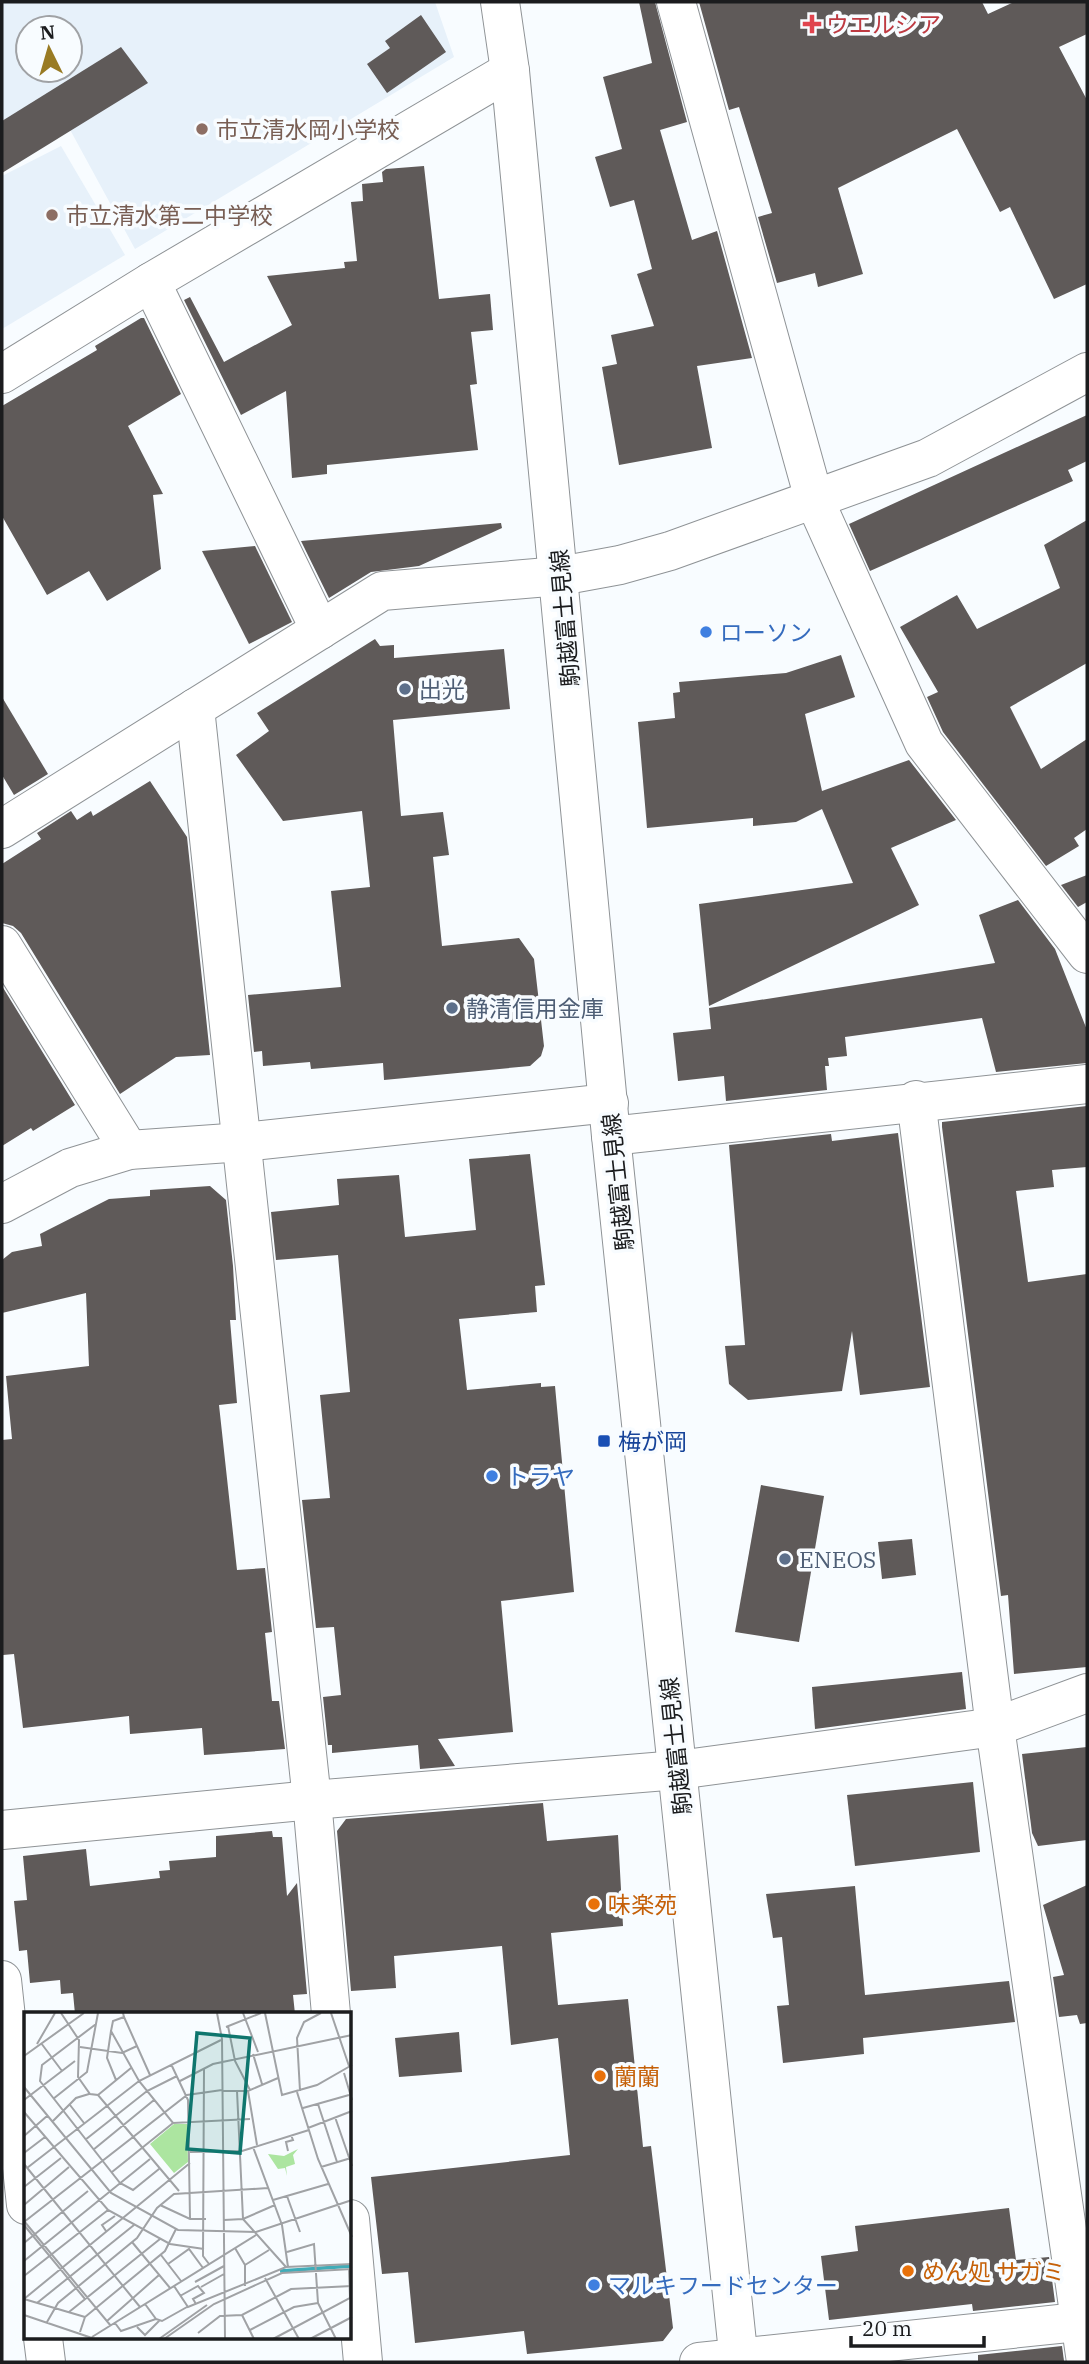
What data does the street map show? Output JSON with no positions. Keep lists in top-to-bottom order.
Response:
{
  "streets": {
    "street": ["駒越富士見線"]
  },
  "places": {
    "health": ["ウエルシア"],
    "other": [
      "市立清水岡小学校",
      "市立清水第二中学校",
      "ローソン",
      "出光",
      "静清信用金庫",
      "トラヤ",
      "ENEOS",
      "味楽苑",
      "蘭蘭",
      "めん処 サガミ",
      "マルキフードセンター"
    ],
    "transit": ["梅が岡"]
  },
  "scale_bar": "20 m",
  "north": "top"
}
